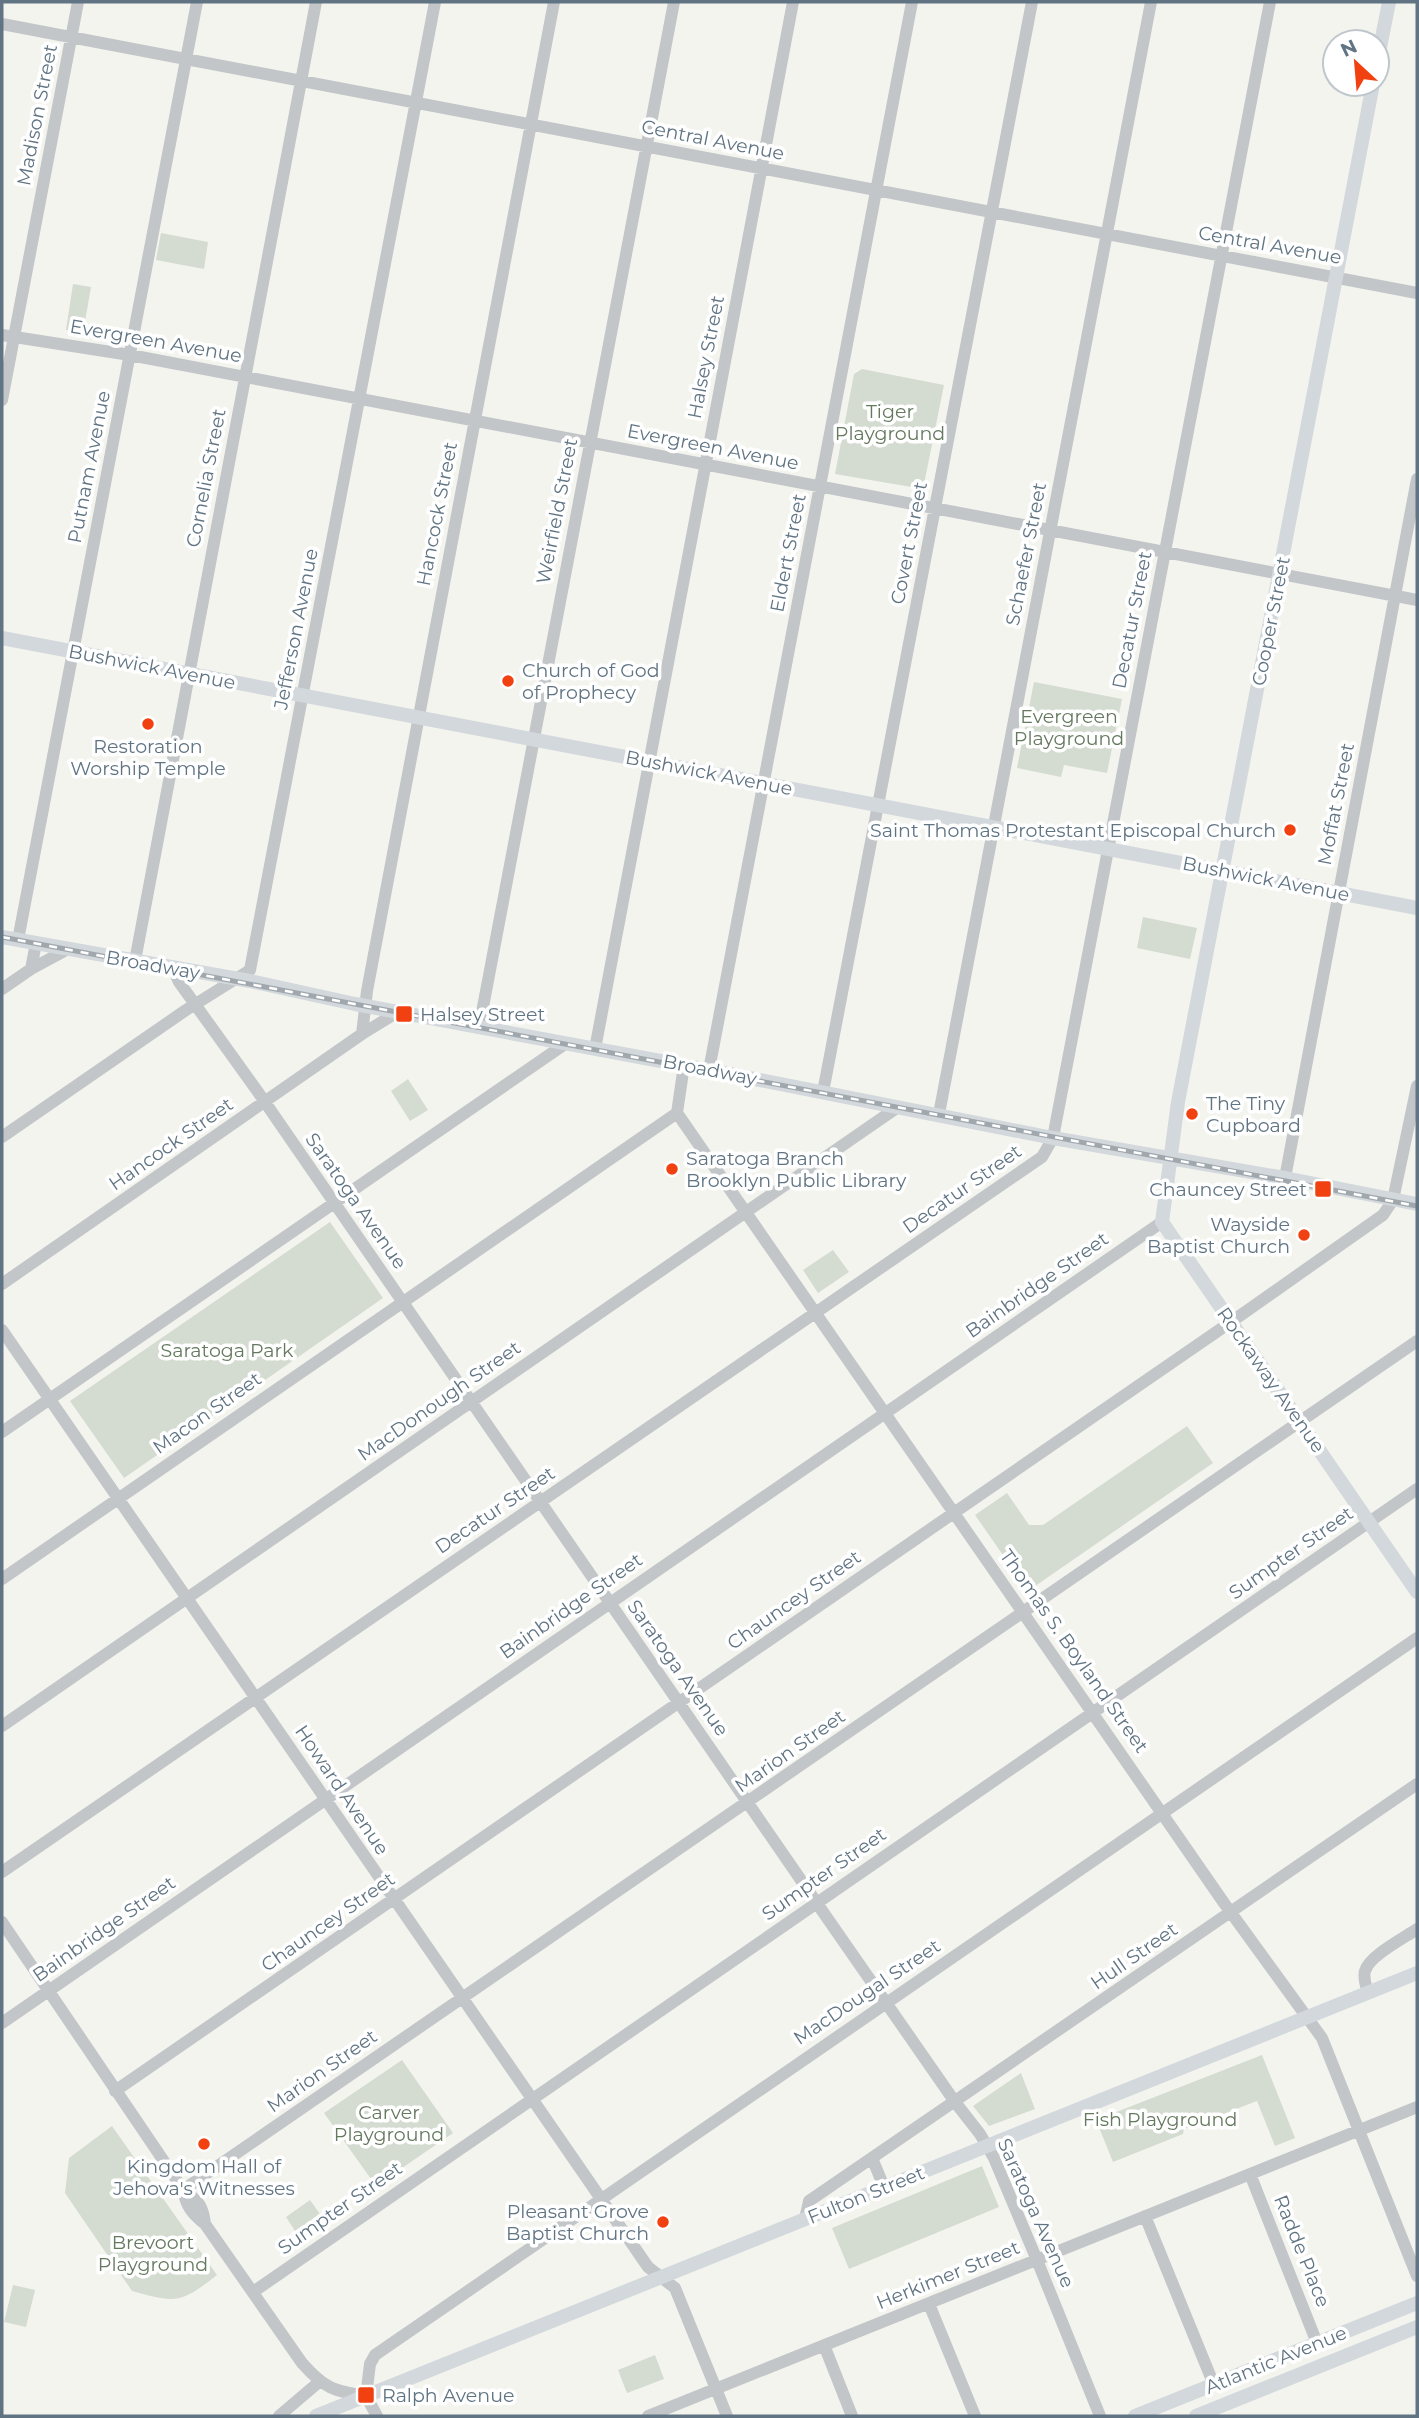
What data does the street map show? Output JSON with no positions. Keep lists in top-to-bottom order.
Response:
{
  "streets": {
    "main road": [
      "Cooper Street",
      "Bushwick Avenue",
      "Broadway",
      "Rockaway Avenue",
      "Fulton Street",
      "Atlantic Avenue"
    ],
    "street": [
      "Madison Street",
      "Central Avenue",
      "Evergreen Avenue",
      "Halsey Street",
      "Putnam Avenue",
      "Cornelia Street",
      "Weirfield Street",
      "Hancock Street",
      "Covert Street",
      "Eldert Street",
      "Schaefer Street",
      "Decatur Street",
      "Jefferson Avenue",
      "Moffat Street",
      "Saratoga Avenue",
      "Bainbridge Street",
      "MacDonough Street",
      "Macon Street",
      "Sumpter Street",
      "Chauncey Street",
      "Thomas S. Boyland Street",
      "Marion Street",
      "Howard Avenue",
      "Hull Street",
      "MacDougal Street",
      "Radde Place",
      "Herkimer Street"
    ]
  },
  "crossings": [
    ["Madison Street", "Central Avenue"],
    ["Madison Street", "Evergreen Avenue"],
    ["Central Avenue", "Halsey Street"],
    ["Central Avenue", "Putnam Avenue"],
    ["Central Avenue", "Cornelia Street"],
    ["Central Avenue", "Weirfield Street"],
    ["Central Avenue", "Hancock Street"],
    ["Central Avenue", "Covert Street"],
    ["Central Avenue", "Eldert Street"],
    ["Central Avenue", "Schaefer Street"],
    ["Central Avenue", "Decatur Street"],
    ["Central Avenue", "Cooper Street"],
    ["Central Avenue", "Jefferson Avenue"],
    ["Evergreen Avenue", "Halsey Street"],
    ["Evergreen Avenue", "Putnam Avenue"],
    ["Evergreen Avenue", "Cornelia Street"],
    ["Evergreen Avenue", "Weirfield Street"],
    ["Evergreen Avenue", "Hancock Street"],
    ["Evergreen Avenue", "Covert Street"],
    ["Evergreen Avenue", "Eldert Street"],
    ["Evergreen Avenue", "Schaefer Street"],
    ["Evergreen Avenue", "Decatur Street"],
    ["Evergreen Avenue", "Cooper Street"],
    ["Evergreen Avenue", "Jefferson Avenue"],
    ["Evergreen Avenue", "Moffat Street"],
    ["Halsey Street", "Bushwick Avenue"],
    ["Halsey Street", "Broadway"],
    ["Putnam Avenue", "Bushwick Avenue"],
    ["Putnam Avenue", "Broadway"],
    ["Cornelia Street", "Bushwick Avenue"],
    ["Cornelia Street", "Broadway"],
    ["Weirfield Street", "Bushwick Avenue"],
    ["Weirfield Street", "Broadway"],
    ["Hancock Street", "Bushwick Avenue"],
    ["Hancock Street", "Broadway"],
    ["Hancock Street", "Saratoga Avenue"],
    ["Covert Street", "Bushwick Avenue"],
    ["Covert Street", "Broadway"],
    ["Eldert Street", "Bushwick Avenue"],
    ["Eldert Street", "Broadway"],
    ["Schaefer Street", "Bushwick Avenue"],
    ["Schaefer Street", "Broadway"],
    ["Decatur Street", "Bushwick Avenue"],
    ["Decatur Street", "Broadway"],
    ["Decatur Street", "Saratoga Avenue"],
    ["Decatur Street", "Thomas S. Boyland Street"],
    ["Decatur Street", "Howard Avenue"],
    ["Cooper Street", "Bushwick Avenue"],
    ["Cooper Street", "Broadway"],
    ["Jefferson Avenue", "Bushwick Avenue"],
    ["Jefferson Avenue", "Broadway"],
    ["Jefferson Avenue", "Saratoga Avenue"],
    ["Bushwick Avenue", "Moffat Street"],
    ["Moffat Street", "Broadway"],
    ["Broadway", "Saratoga Avenue"],
    ["Broadway", "MacDonough Street"],
    ["Broadway", "Chauncey Street"],
    ["Saratoga Avenue", "Bainbridge Street"],
    ["Saratoga Avenue", "MacDonough Street"],
    ["Saratoga Avenue", "Macon Street"],
    ["Saratoga Avenue", "Sumpter Street"],
    ["Saratoga Avenue", "Chauncey Street"],
    ["Saratoga Avenue", "Marion Street"],
    ["Saratoga Avenue", "Hull Street"],
    ["Saratoga Avenue", "MacDougal Street"],
    ["Saratoga Avenue", "Fulton Street"],
    ["Saratoga Avenue", "Herkimer Street"],
    ["Bainbridge Street", "Rockaway Avenue"],
    ["Bainbridge Street", "Thomas S. Boyland Street"],
    ["Bainbridge Street", "Howard Avenue"],
    ["Rockaway Avenue", "Sumpter Street"],
    ["Rockaway Avenue", "Chauncey Street"],
    ["Rockaway Avenue", "Marion Street"],
    ["MacDonough Street", "Thomas S. Boyland Street"],
    ["MacDonough Street", "Howard Avenue"],
    ["Macon Street", "Thomas S. Boyland Street"],
    ["Macon Street", "Howard Avenue"],
    ["Sumpter Street", "Thomas S. Boyland Street"],
    ["Sumpter Street", "Howard Avenue"],
    ["Chauncey Street", "Thomas S. Boyland Street"],
    ["Chauncey Street", "Howard Avenue"],
    ["Thomas S. Boyland Street", "Marion Street"],
    ["Thomas S. Boyland Street", "Hull Street"],
    ["Thomas S. Boyland Street", "MacDougal Street"],
    ["Thomas S. Boyland Street", "Fulton Street"],
    ["Thomas S. Boyland Street", "Herkimer Street"],
    ["Marion Street", "Howard Avenue"],
    ["Howard Avenue", "MacDougal Street"],
    ["Howard Avenue", "Fulton Street"],
    ["Howard Avenue", "Herkimer Street"],
    ["Hull Street", "Fulton Street"],
    ["MacDougal Street", "Fulton Street"],
    ["Radde Place", "Herkimer Street"],
    ["Radde Place", "Atlantic Avenue"]
  ],
  "parks": [
    "Tiger Playground",
    "Evergreen Playground",
    "Saratoga Park",
    "Carver Playground",
    "Fish Playground",
    "Brevoort Playground"
  ],
  "places": {
    "other": [
      "Church of God of Prophecy",
      "Restoration Worship Temple",
      "Saint Thomas Protestant Episcopal Church",
      "The Tiny Cupboard",
      "Saratoga Branch Brooklyn Public Library",
      "Wayside Baptist Church",
      "Kingdom Hall of Jehova's Witnesses",
      "Pleasant Grove Baptist Church"
    ],
    "transit": ["Halsey Street", "Chauncey Street", "Ralph Avenue"]
  },
  "north": "top left"
}
